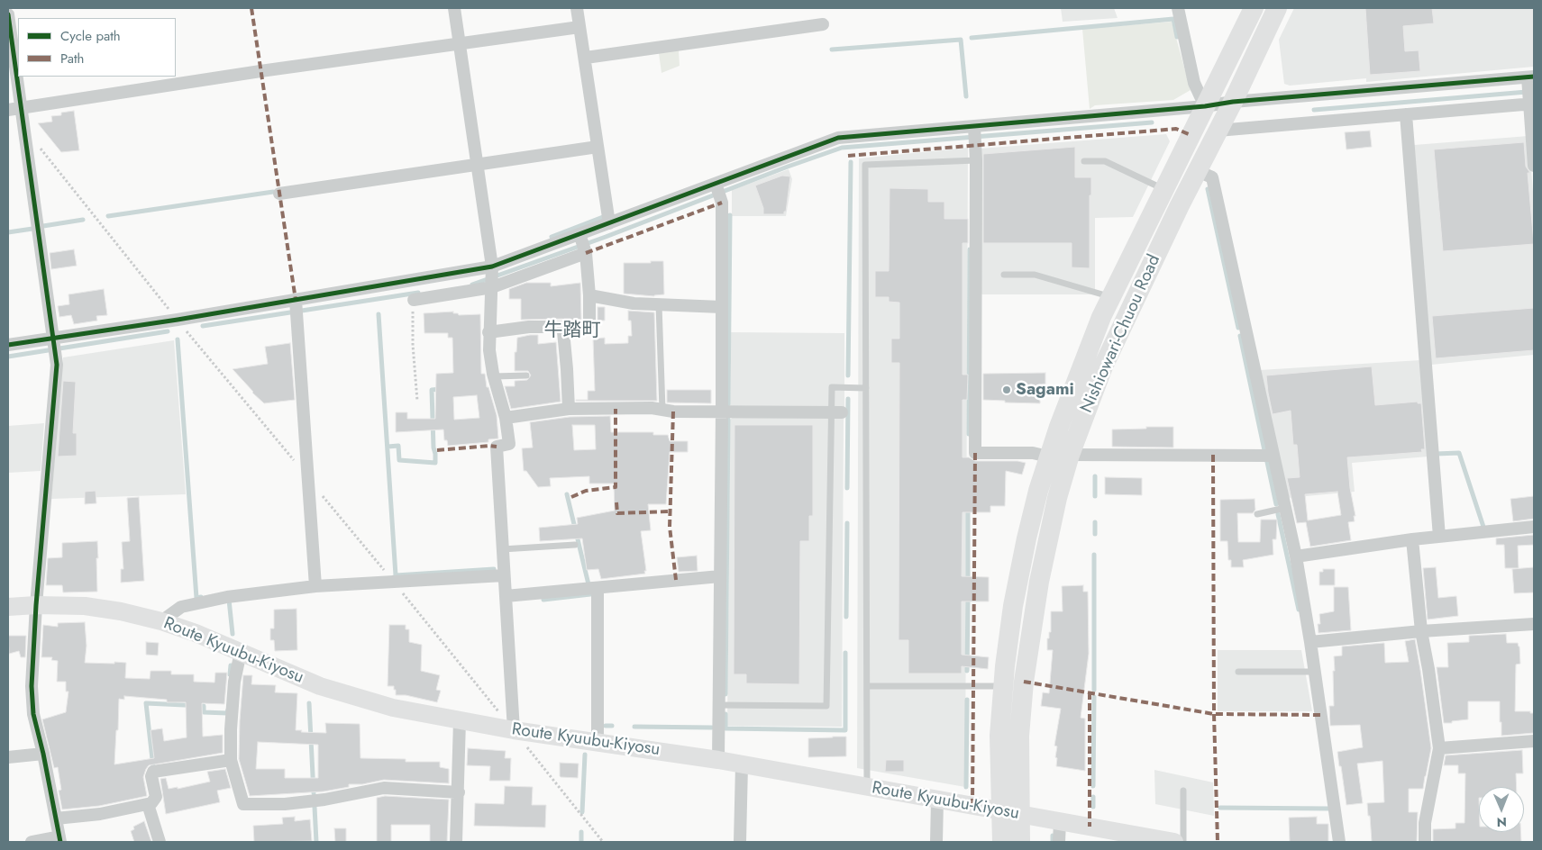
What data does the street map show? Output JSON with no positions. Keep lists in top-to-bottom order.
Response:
{
  "streets": {
    "main road": ["Nishiowari-Chuou Road", "Route Kyuubu-Kiyosu"]
  },
  "crossings": [
    ["Nishiowari-Chuou Road", "Route Kyuubu-Kiyosu"]
  ],
  "districts": ["牛踏町"],
  "places": ["Sagami"],
  "legend": ["Cycle path", "Path"],
  "north": "bottom"
}
